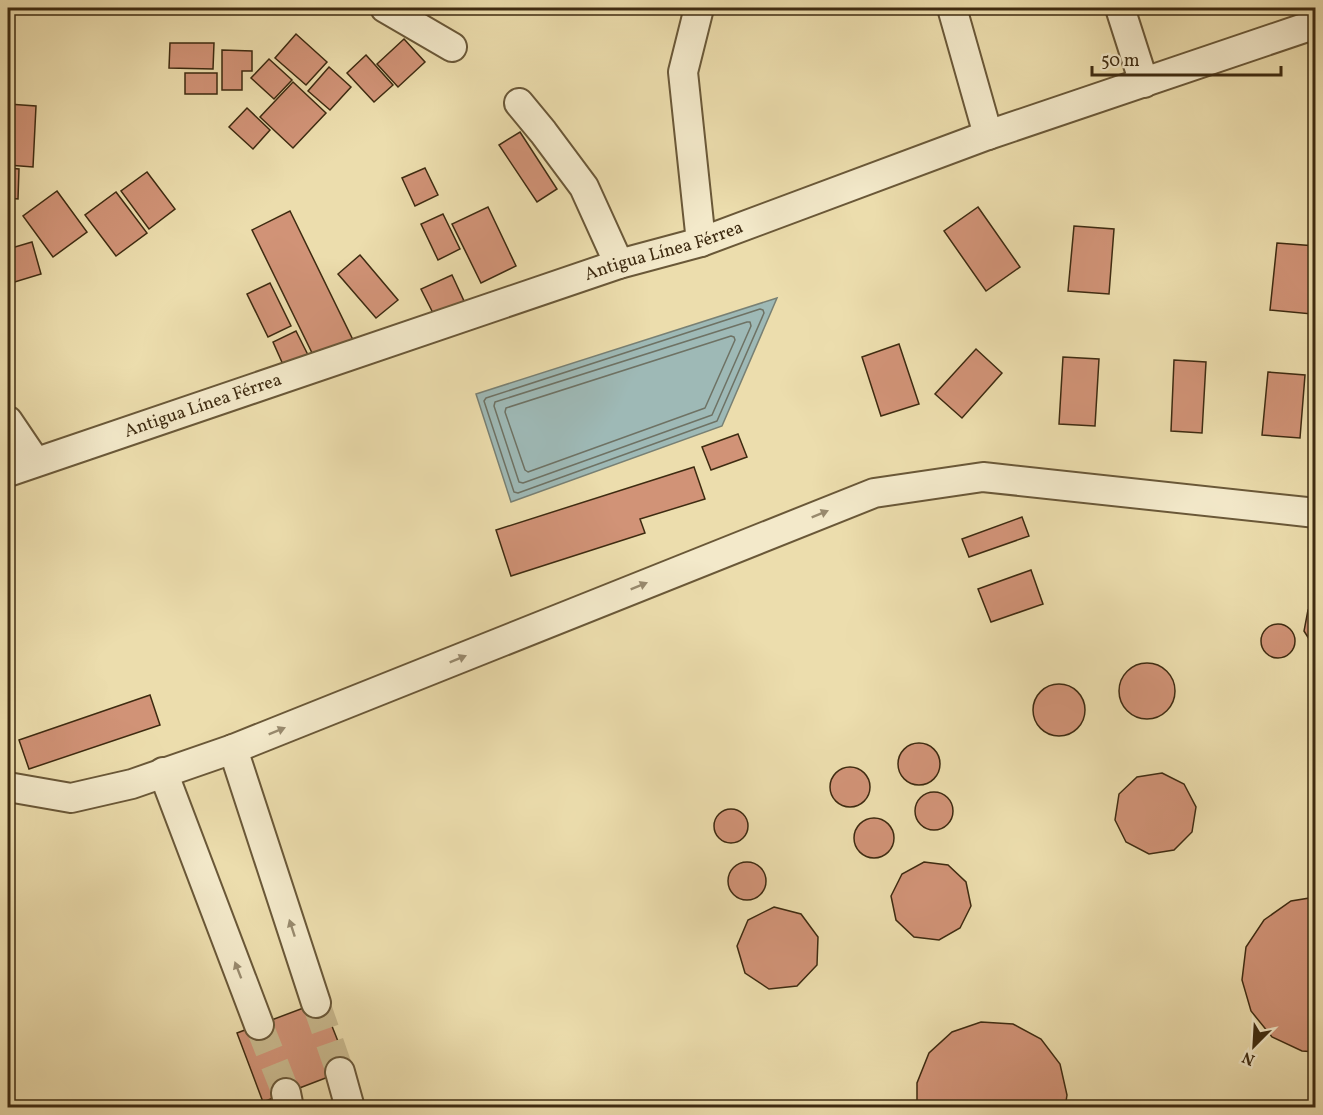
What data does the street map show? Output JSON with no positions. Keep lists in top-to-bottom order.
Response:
{
  "streets": {
    "street": ["Antigua Línea Férrea"]
  },
  "scale_bar": "50 m",
  "north": "bottom left"
}
